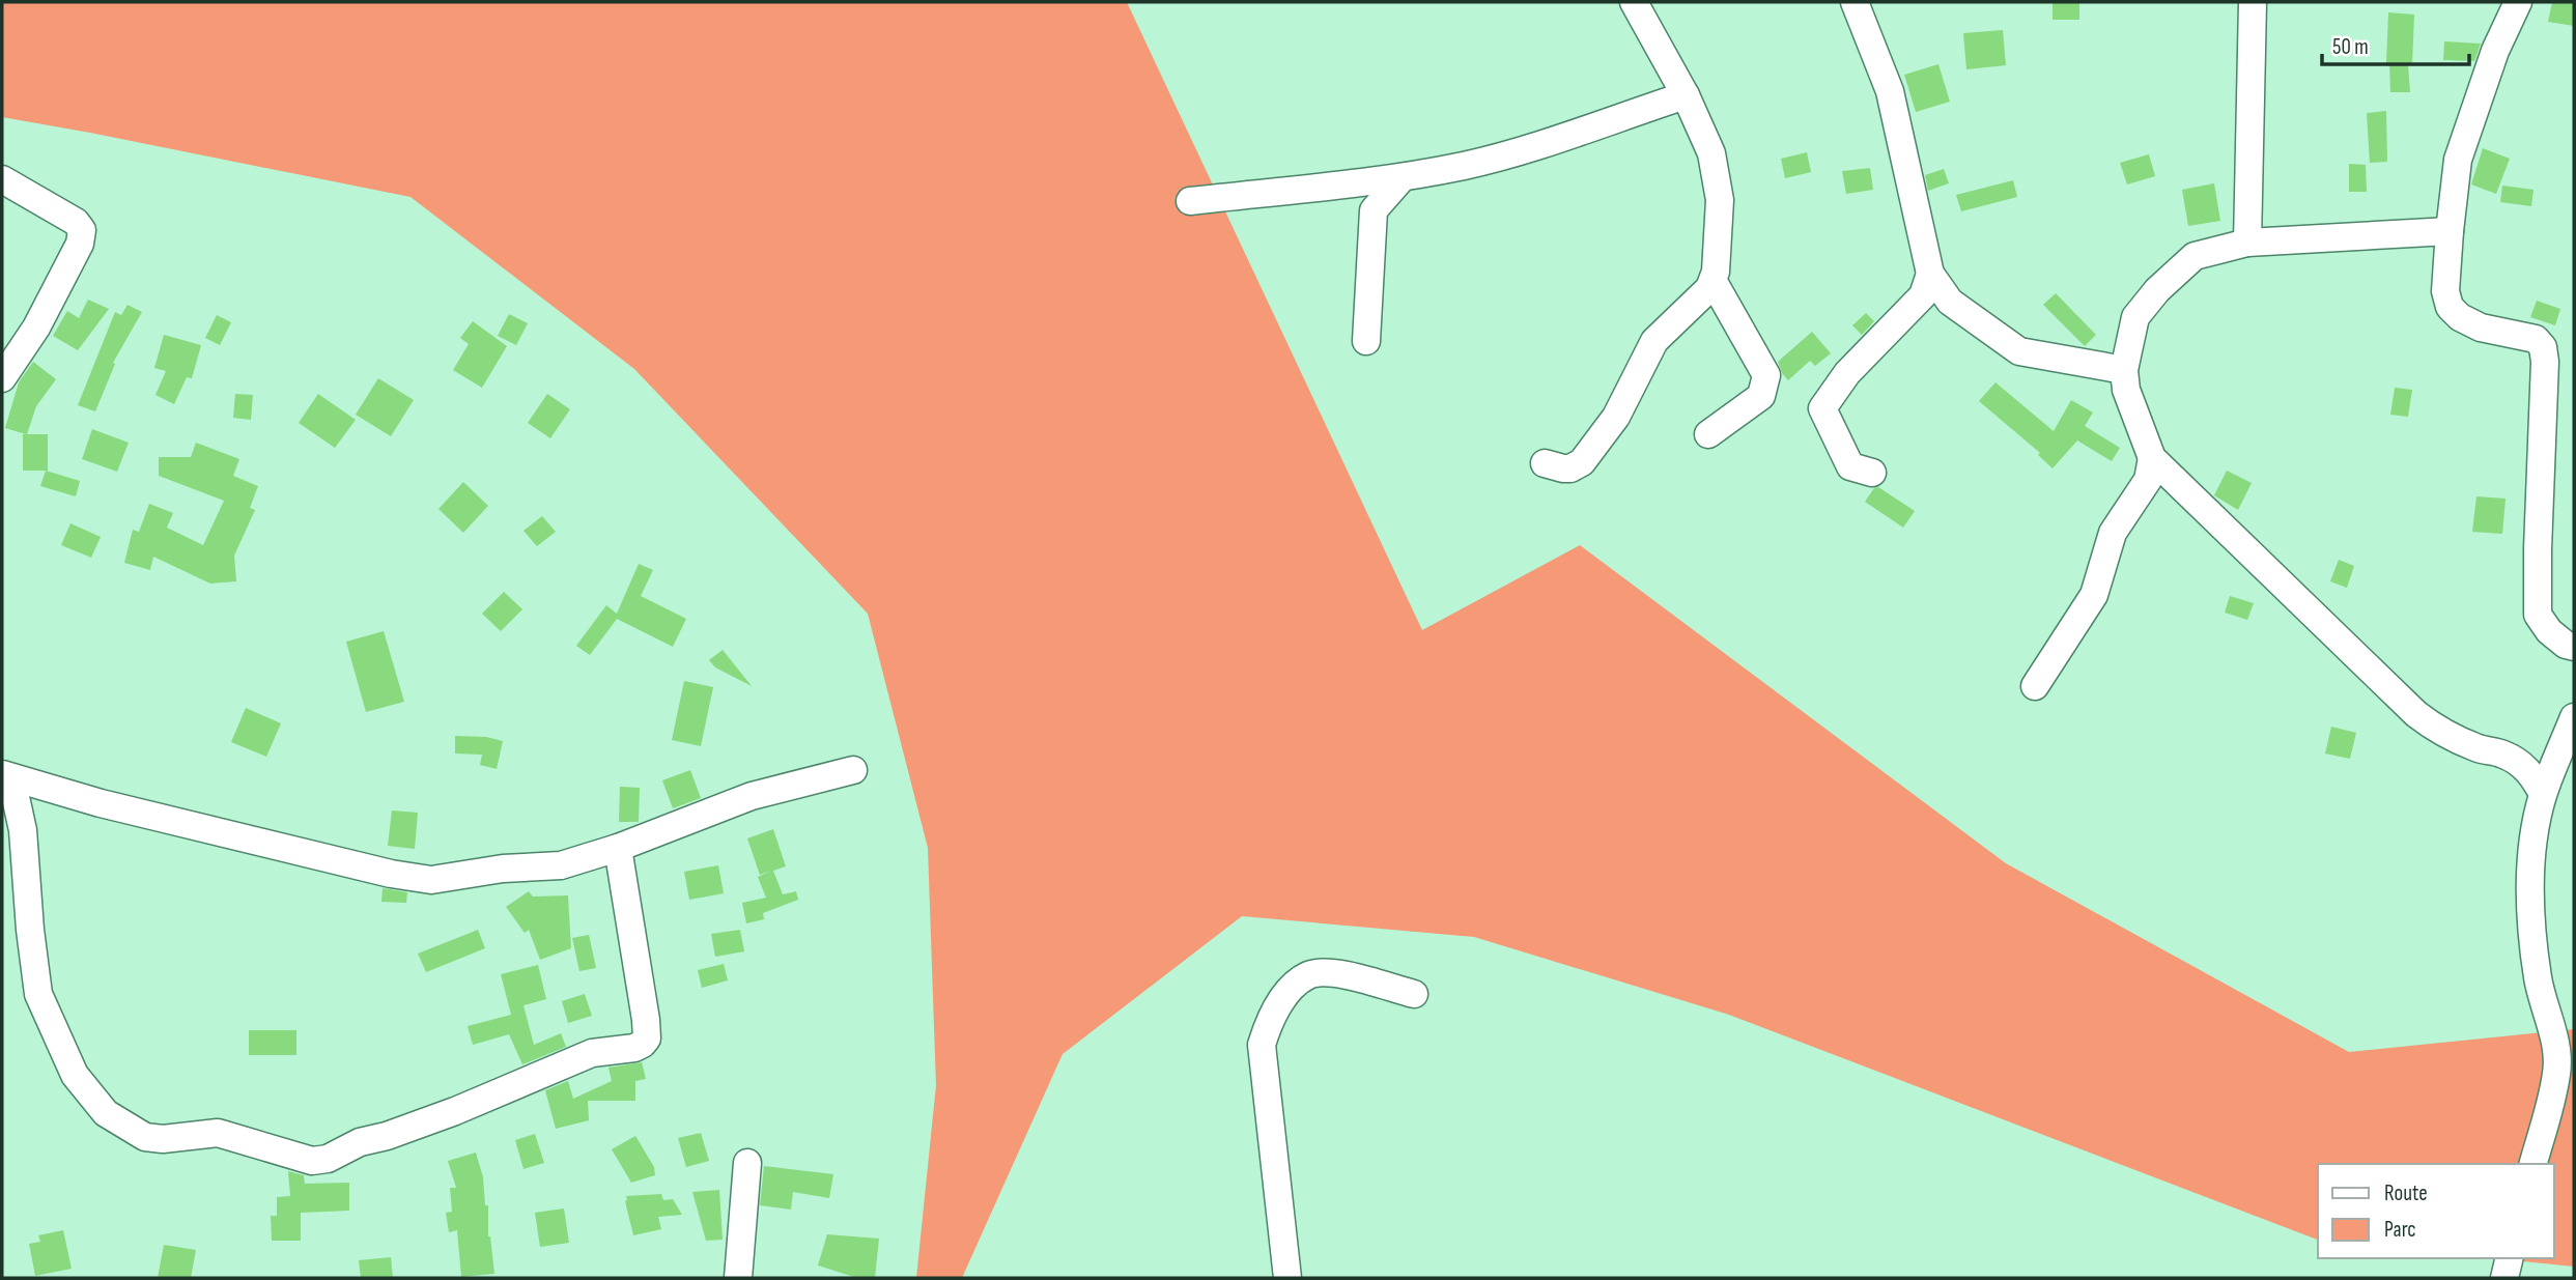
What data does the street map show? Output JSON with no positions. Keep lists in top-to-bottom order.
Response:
{
  "legend": ["Route", "Parc"],
  "scale_bar": "50 m"
}
